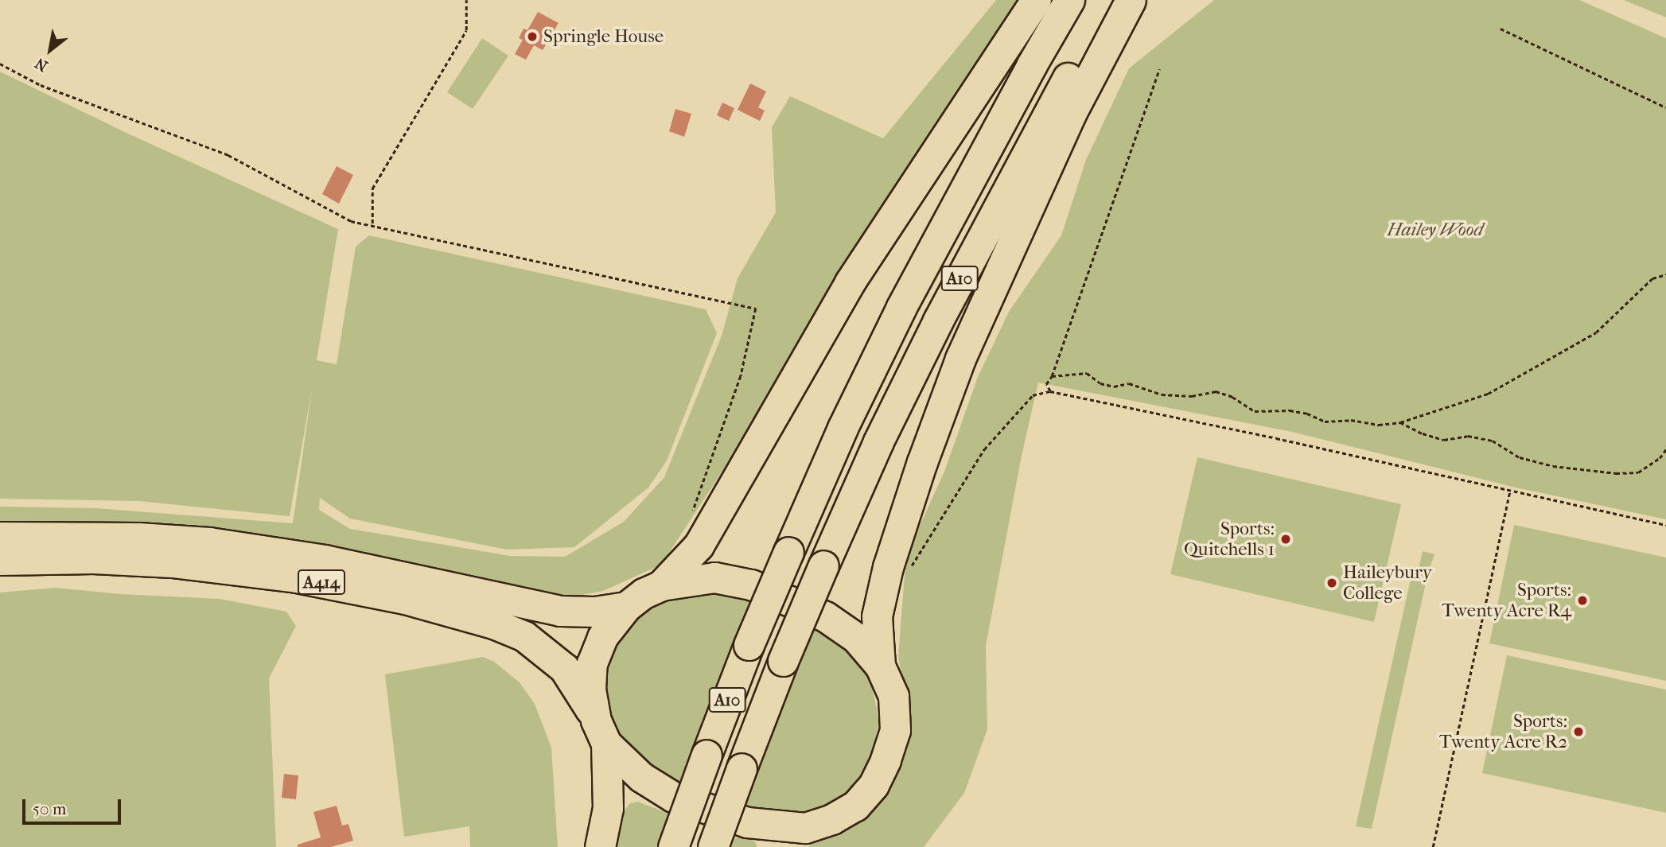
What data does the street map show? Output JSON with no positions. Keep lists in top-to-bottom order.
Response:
{
  "streets": {
    "highway": ["A10", "A414"]
  },
  "parks": ["Hailey Wood"],
  "places": [
    "Springle House",
    "Sports: Quitchells 1",
    "Haileybury College",
    "Sports: Twenty Acre R4",
    "Sports: Twenty Acre R2"
  ],
  "scale_bar": "50 m",
  "north": "bottom left"
}
